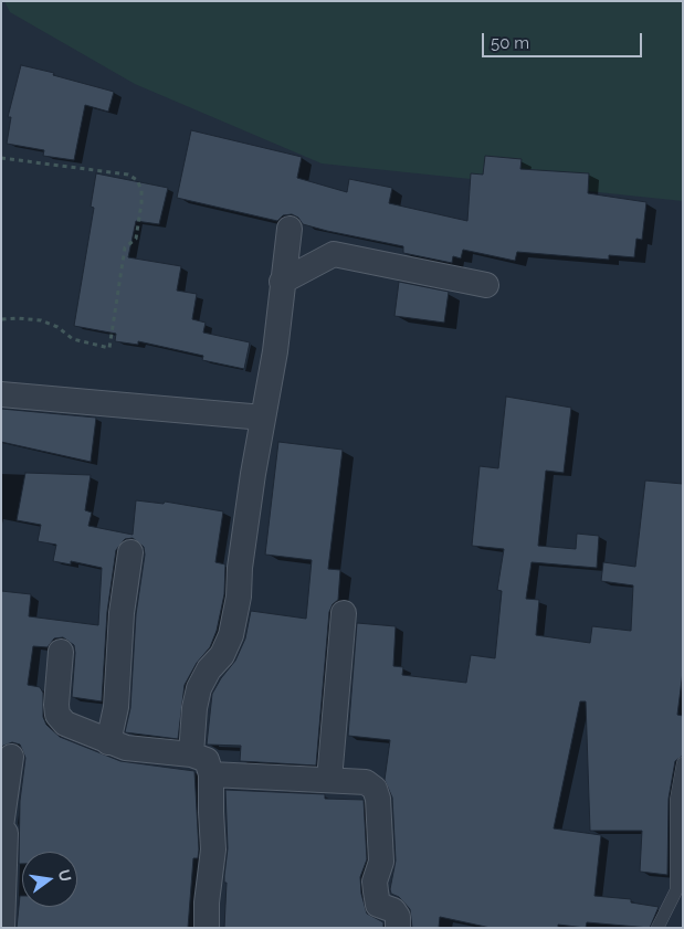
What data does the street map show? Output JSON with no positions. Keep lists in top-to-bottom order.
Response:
{
  "scale_bar": "50 m",
  "north": "right"
}
